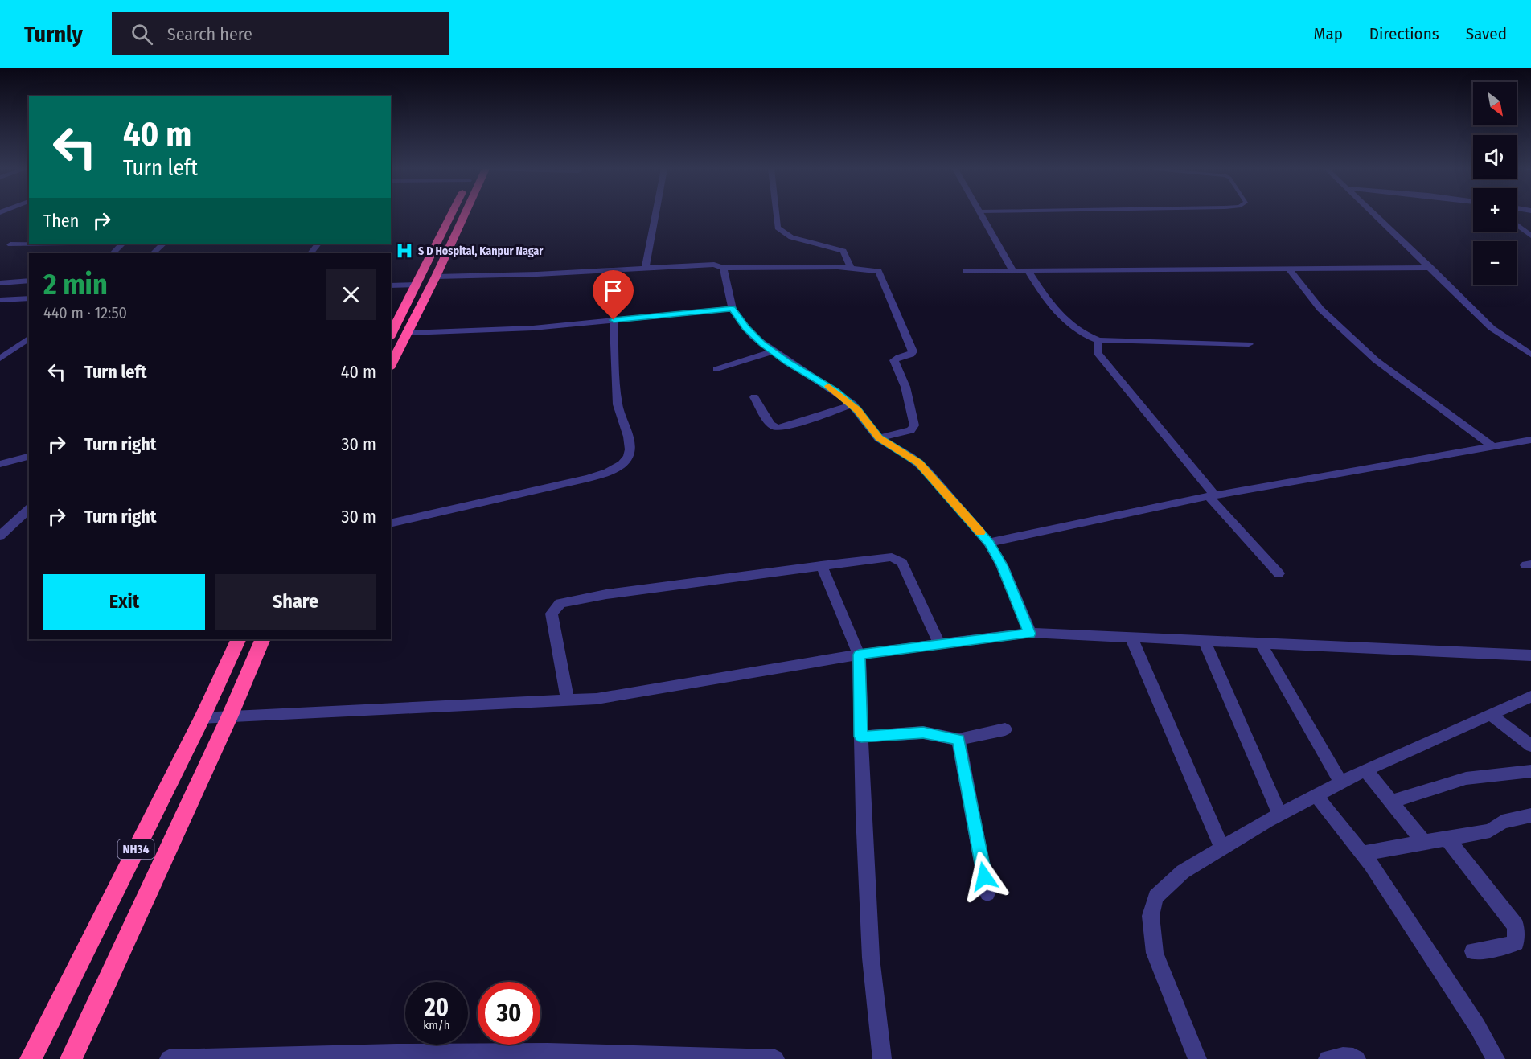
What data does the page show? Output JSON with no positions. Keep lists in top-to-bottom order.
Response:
{
  "streets": {
    "highway": ["NH34"]
  },
  "places": {
    "hospital": ["S D Hospital, Kanpur Nagar"]
  },
  "north": "bottom right",
  "page": {
    "header": "Turnly",
    "search": "Search here",
    "nav": ["Map", "Directions", "Saved"],
    "map_buttons": ["+", "−"],
    "turn": ["40 m", "Turn left"],
    "then": "Then",
    "heading": ["2 min", "440 m · 12:50"],
    "list": [
      {
        "name": "Turn left",
        "value": "40 m"
      },
      {
        "name": "Turn right",
        "value": "30 m"
      },
      {
        "name": "Turn right",
        "value": "30 m"
      }
    ],
    "buttons": ["Exit", "Share"],
    "speed": "20 km/h",
    "limit": "30"
  }
}
